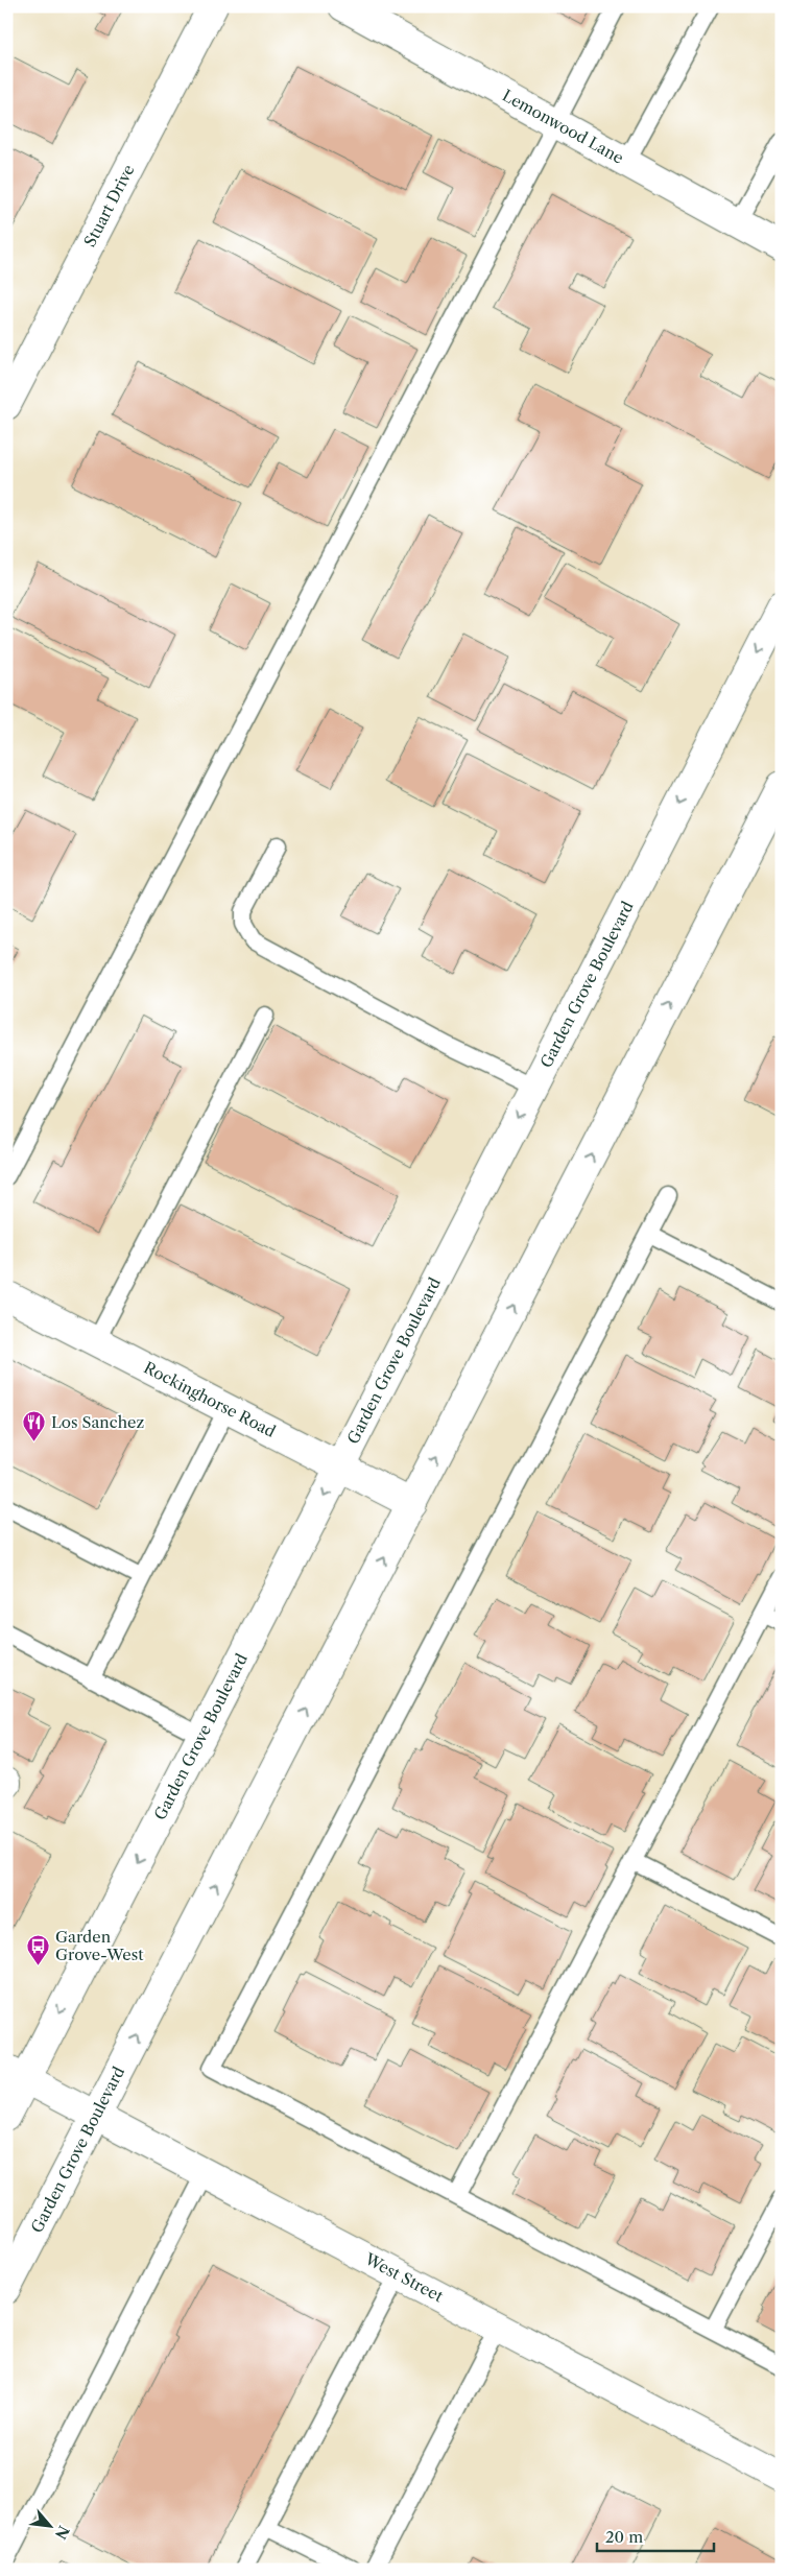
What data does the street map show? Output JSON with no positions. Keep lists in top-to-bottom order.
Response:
{
  "streets": {
    "main road": [
      "Lemonwood Lane",
      "Stuart Drive",
      "Garden Grove Boulevard",
      "Rockinghorse Road",
      "West Street"
    ]
  },
  "crossings": [
    ["Garden Grove Boulevard", "Rockinghorse Road"],
    ["Garden Grove Boulevard", "West Street"]
  ],
  "places": {
    "restaurant": ["Los Sanchez"],
    "bus stop": ["Garden Grove-West"]
  },
  "scale_bar": "20 m",
  "north": "bottom right"
}
